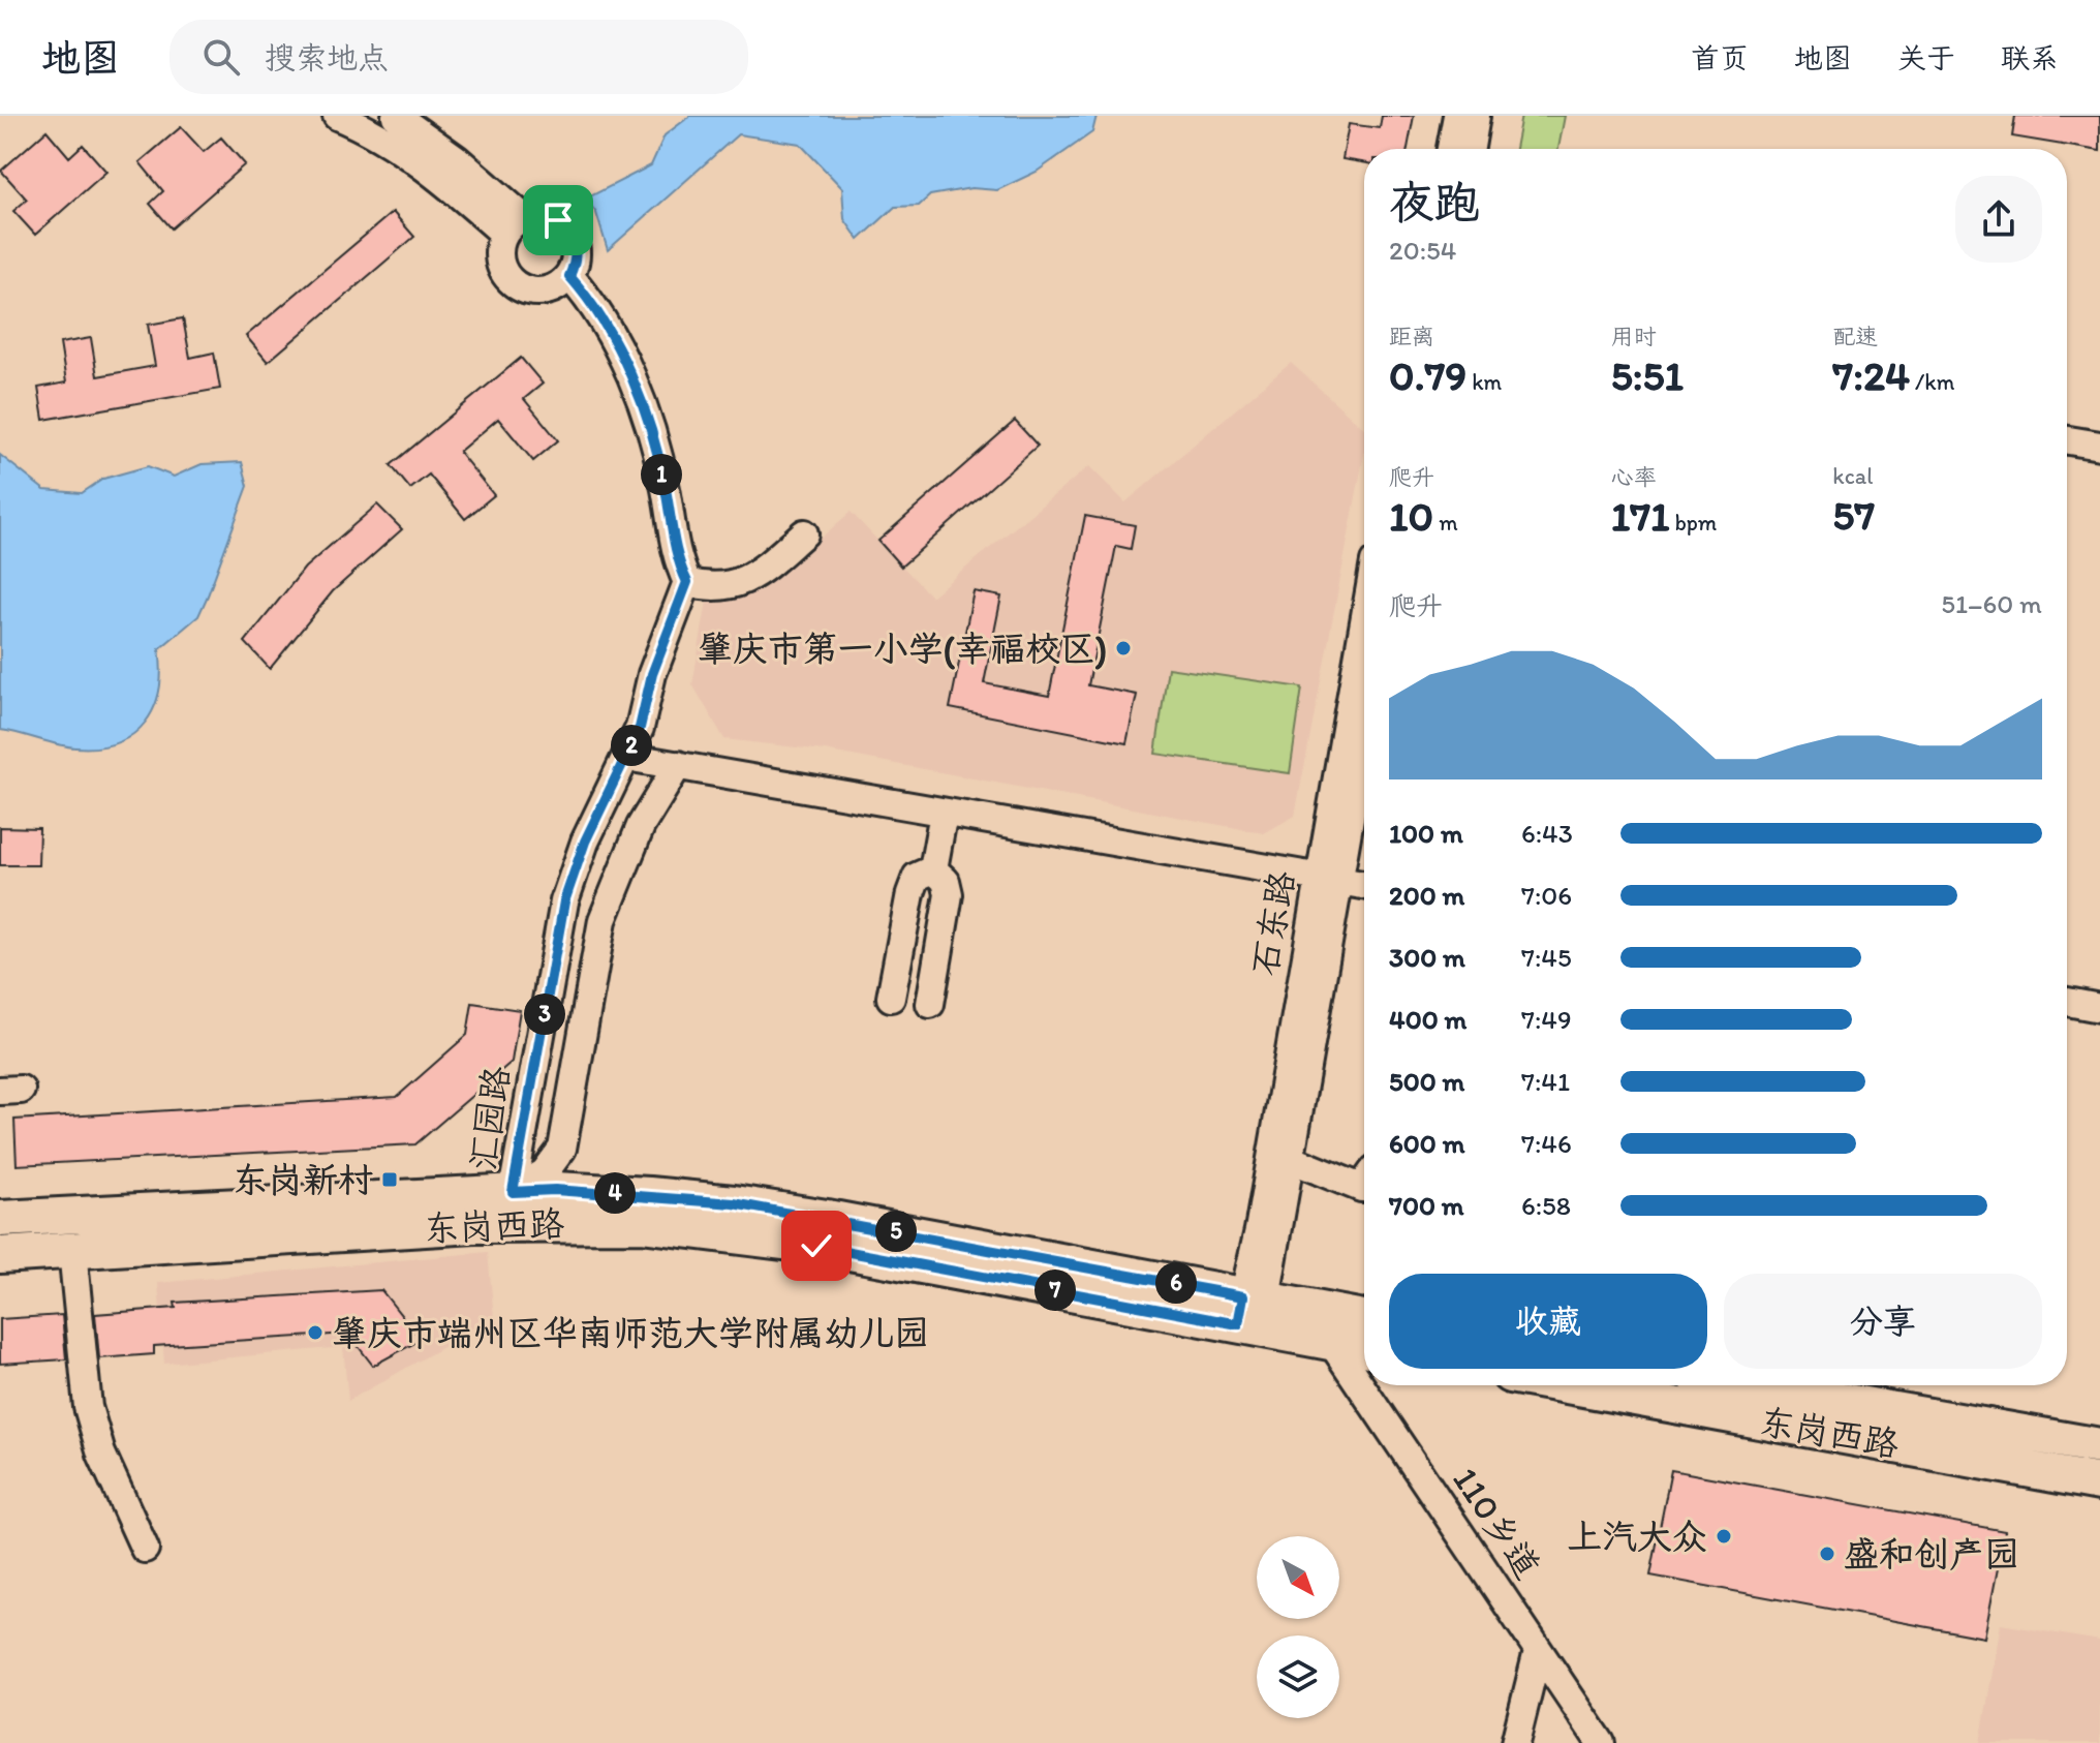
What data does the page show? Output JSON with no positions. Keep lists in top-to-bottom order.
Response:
{
  "streets": {
    "main road": ["东岗西路"],
    "street": ["石东路", "汇园路", "110乡道"]
  },
  "crossings": [
    ["石东路", "东岗西路"],
    ["汇园路", "东岗西路"],
    ["东岗西路", "110乡道"]
  ],
  "places": {
    "other": [
      "肇庆市第一小学(幸福校区)",
      "肇庆市端州区华南师范大学附属幼儿园",
      "上汽大众",
      "盛和创产园"
    ],
    "transit": ["东岗新村"]
  },
  "north": "bottom right",
  "page": {
    "header": "地图",
    "search": "搜索地点",
    "nav": [
      "首页",
      "地图",
      "关于",
      "联系"
    ],
    "heading": ["夜跑", "20:54"],
    "stats": [
      ["距离", "0.79 km"],
      ["用时", "5:51"],
      ["配速", "7:24 /km"],
      ["爬升", "10 m"],
      ["心率", "171 bpm"],
      ["kcal", "57"]
    ],
    "pins": [
      "1",
      "2",
      "3",
      "4",
      "5",
      "6",
      "7"
    ],
    "chart": ["爬升", "51–60 m"],
    "list": [
      {
        "name": "100 m",
        "note": "6:43"
      },
      {
        "name": "200 m",
        "note": "7:06"
      },
      {
        "name": "300 m",
        "note": "7:45"
      },
      {
        "name": "400 m",
        "note": "7:49"
      },
      {
        "name": "500 m",
        "note": "7:41"
      },
      {
        "name": "600 m",
        "note": "7:46"
      },
      {
        "name": "700 m",
        "note": "6:58"
      }
    ],
    "buttons": ["收藏", "分享"]
  }
}
